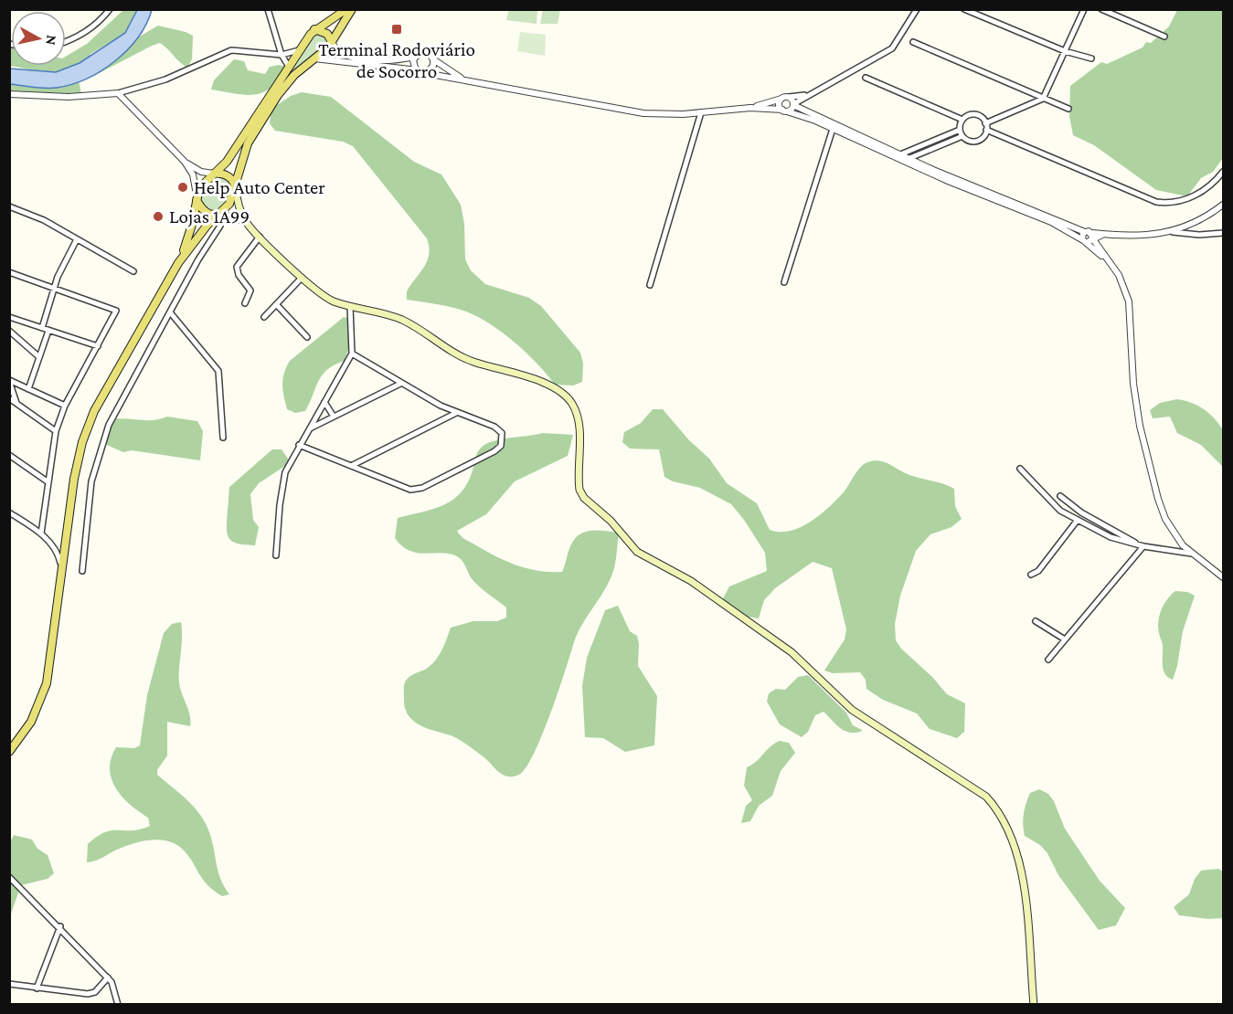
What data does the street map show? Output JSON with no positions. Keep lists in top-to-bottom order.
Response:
{
  "places": {
    "transit": ["Terminal Rodoviário de Socorro"],
    "other": ["Help Auto Center", "Lojas 1A99"]
  },
  "north": "right"
}
